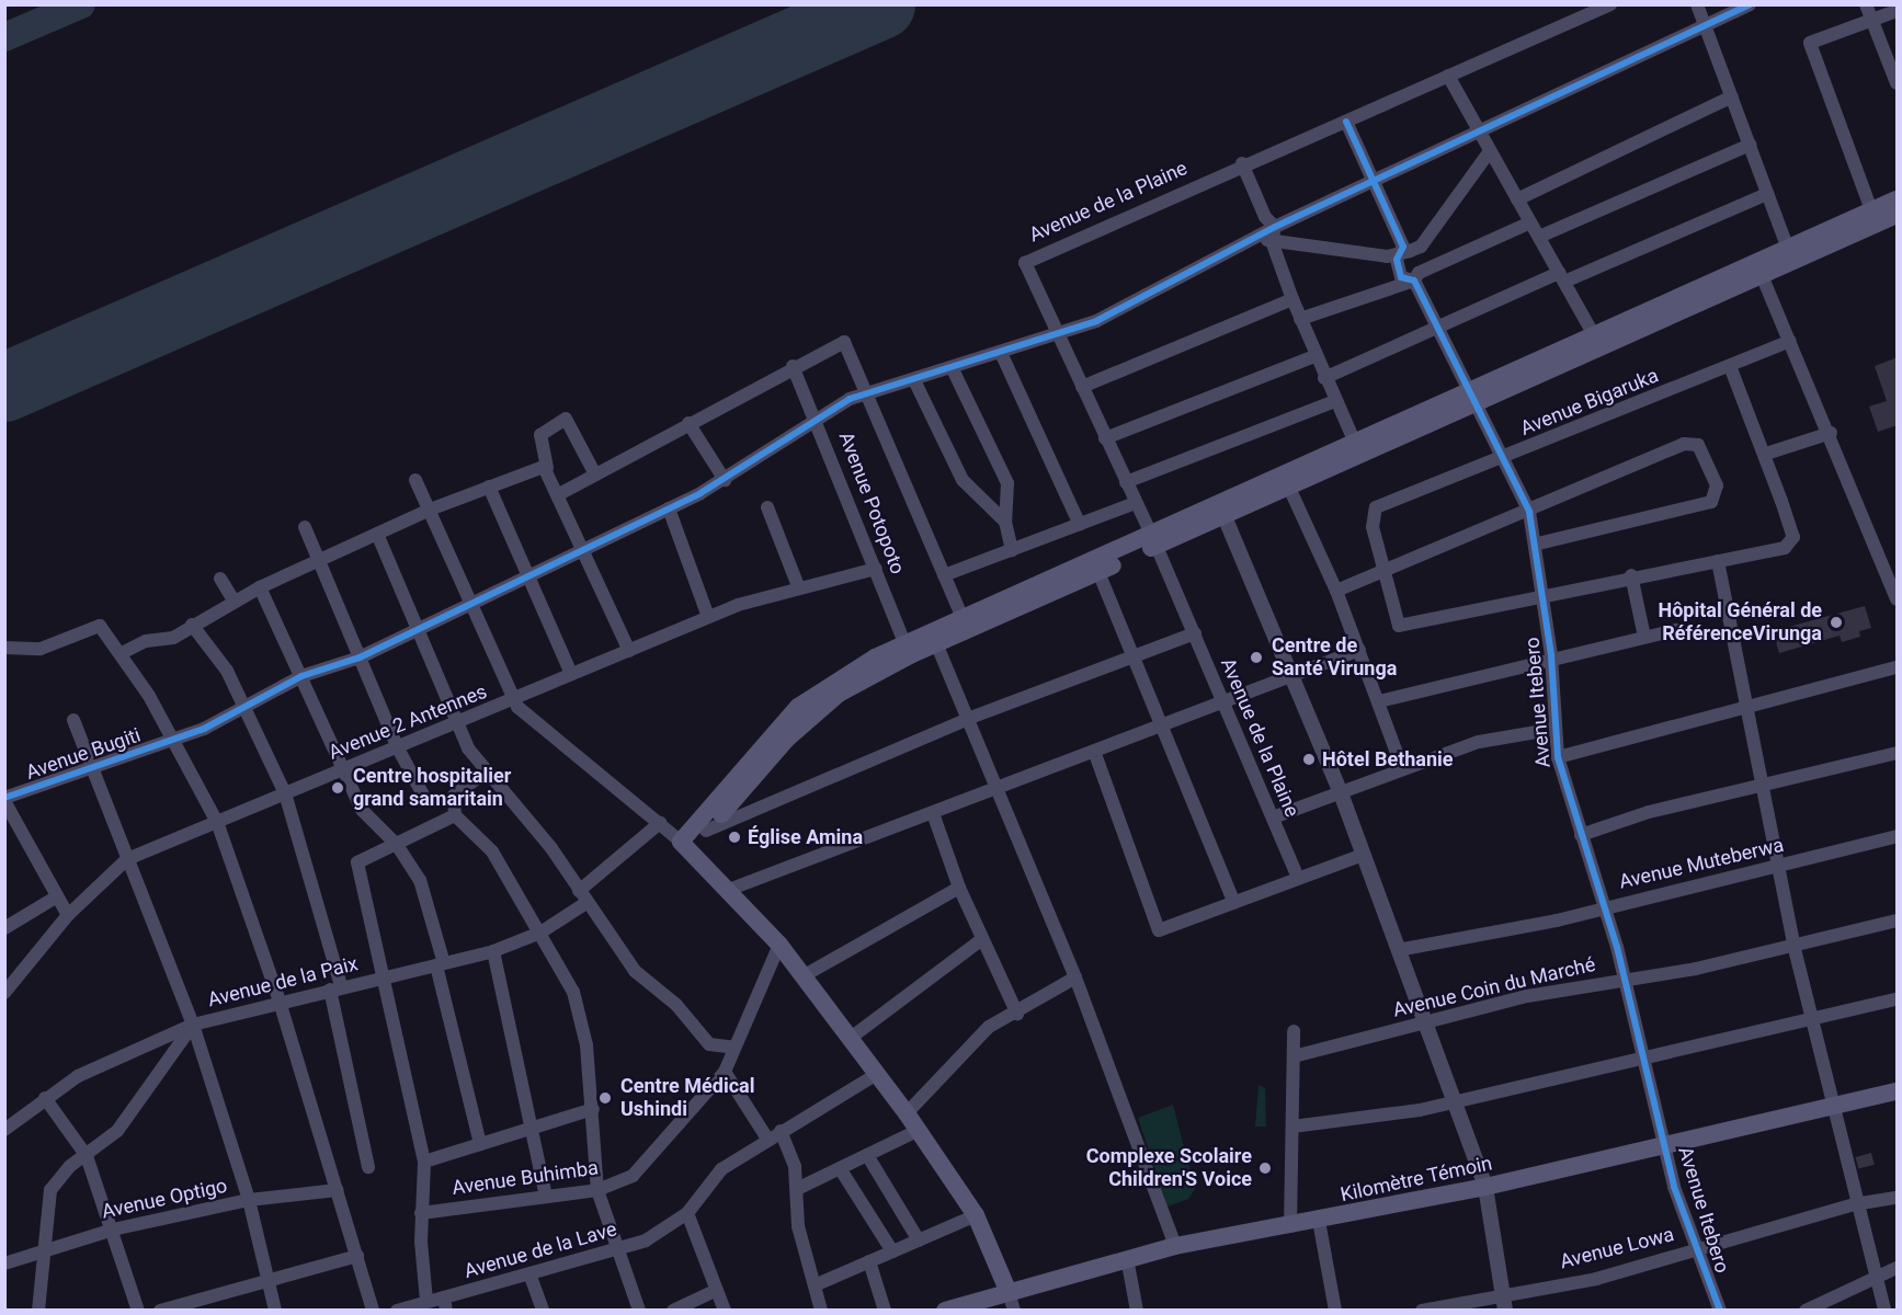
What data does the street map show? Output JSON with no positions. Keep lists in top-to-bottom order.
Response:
{
  "streets": {
    "main road": ["Kilomètre Témoin"],
    "street": [
      "Avenue de la Plaine",
      "Avenue Bigaruka",
      "Avenue Potopoto",
      "Avenue Itebero",
      "Avenue 2 Antennes",
      "Avenue Bugiti",
      "Avenue Muteberwa",
      "Avenue de la Paix",
      "Avenue Coin du Marché",
      "Avenue Buhimba",
      "Avenue Optigo",
      "Avenue Lowa",
      "Avenue de la Lave"
    ]
  },
  "crossings": [
    ["Avenue de la Plaine", "Avenue Itebero"],
    ["Avenue de la Plaine", "Avenue Bugiti"],
    ["Avenue Bigaruka", "Avenue Itebero"],
    ["Avenue Potopoto", "Avenue 2 Antennes"],
    ["Avenue Potopoto", "Avenue Bugiti"],
    ["Avenue Itebero", "Avenue Bugiti"],
    ["Avenue Itebero", "Avenue Muteberwa"],
    ["Avenue Itebero", "Avenue Coin du Marché"],
    ["Avenue Itebero", "Kilomètre Témoin"],
    ["Avenue Itebero", "Avenue Lowa"]
  ],
  "places": [
    "Hôpital Général de RéférenceVirunga",
    "Centre de Santé Virunga",
    "Hôtel Bethanie",
    "Centre hospitalier grand samaritain",
    "Église Amina",
    "Centre Médical Ushindi",
    "Complexe Scolaire Children'S Voice"
  ]
}
